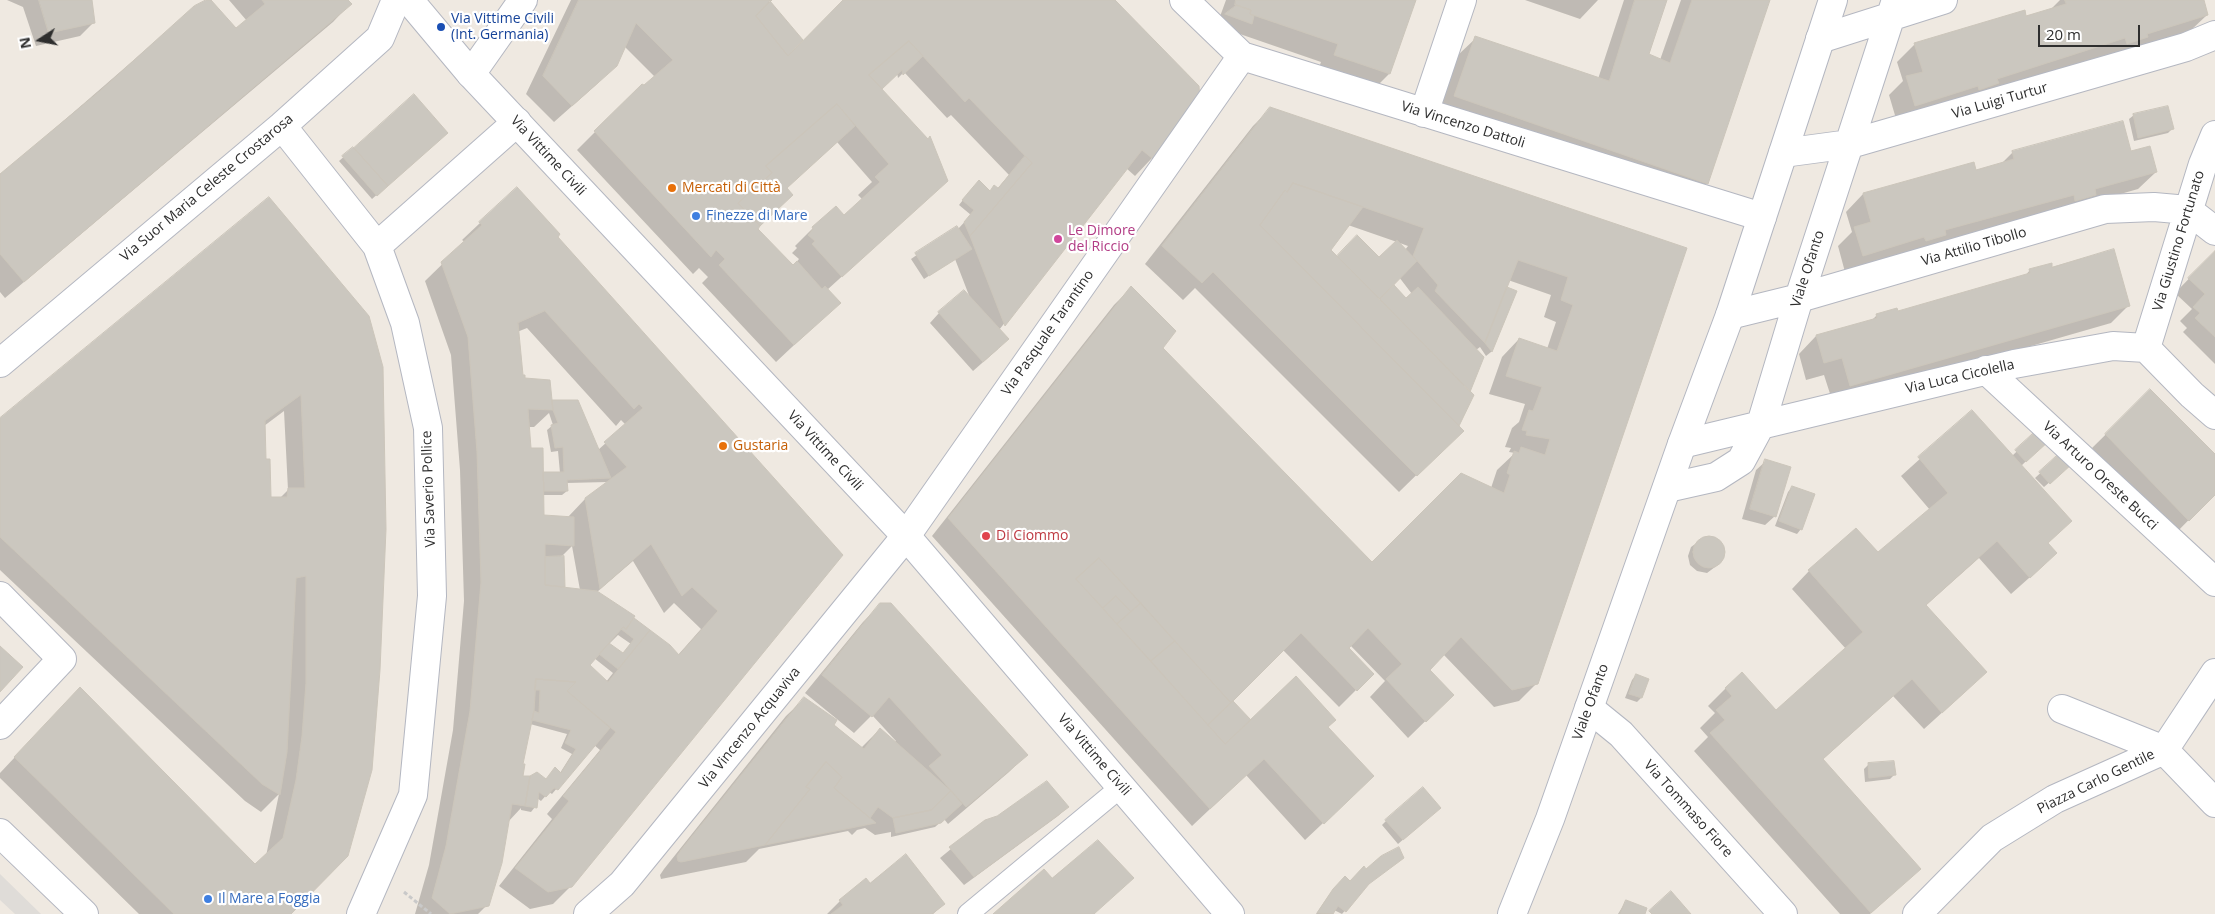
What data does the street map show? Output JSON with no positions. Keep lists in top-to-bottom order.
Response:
{
  "streets": {
    "street": [
      "Via Luigi Turtur",
      "Via Vincenzo Dattoli",
      "Via Vittime Civili",
      "Via Suor Maria Celeste Crostarosa",
      "Via Giustino Fortunato",
      "Via Attilio Tibollo",
      "Viale Ofanto",
      "Via Pasquale Tarantino",
      "Via Luca Cicolella",
      "Via Arturo Oreste Bucci",
      "Via Saverio Pollice",
      "Via Vincenzo Acquaviva",
      "Piazza Carlo Gentile",
      "Via Tommaso Fiore"
    ]
  },
  "crossings": [
    ["Via Luigi Turtur", "Viale Ofanto"],
    ["Via Vincenzo Dattoli", "Viale Ofanto"],
    ["Via Vincenzo Dattoli", "Via Pasquale Tarantino"],
    ["Via Vittime Civili", "Via Pasquale Tarantino"],
    ["Via Vittime Civili", "Via Vincenzo Acquaviva"],
    ["Via Suor Maria Celeste Crostarosa", "Via Saverio Pollice"],
    ["Via Giustino Fortunato", "Via Attilio Tibollo"],
    ["Via Giustino Fortunato", "Via Luca Cicolella"],
    ["Via Attilio Tibollo", "Viale Ofanto"],
    ["Viale Ofanto", "Via Luca Cicolella"],
    ["Viale Ofanto", "Via Tommaso Fiore"],
    ["Via Pasquale Tarantino", "Via Vincenzo Acquaviva"],
    ["Via Luca Cicolella", "Via Arturo Oreste Bucci"]
  ],
  "places": [
    "Via Vittime Civili (Int. Germania)",
    "Mercati di Città",
    "Finezze di Mare",
    "Le Dimore del Riccio",
    "Gustaria",
    "Di Ciommo",
    "Il Mare a Foggia"
  ],
  "scale_bar": "20 m",
  "north": "left"
}
